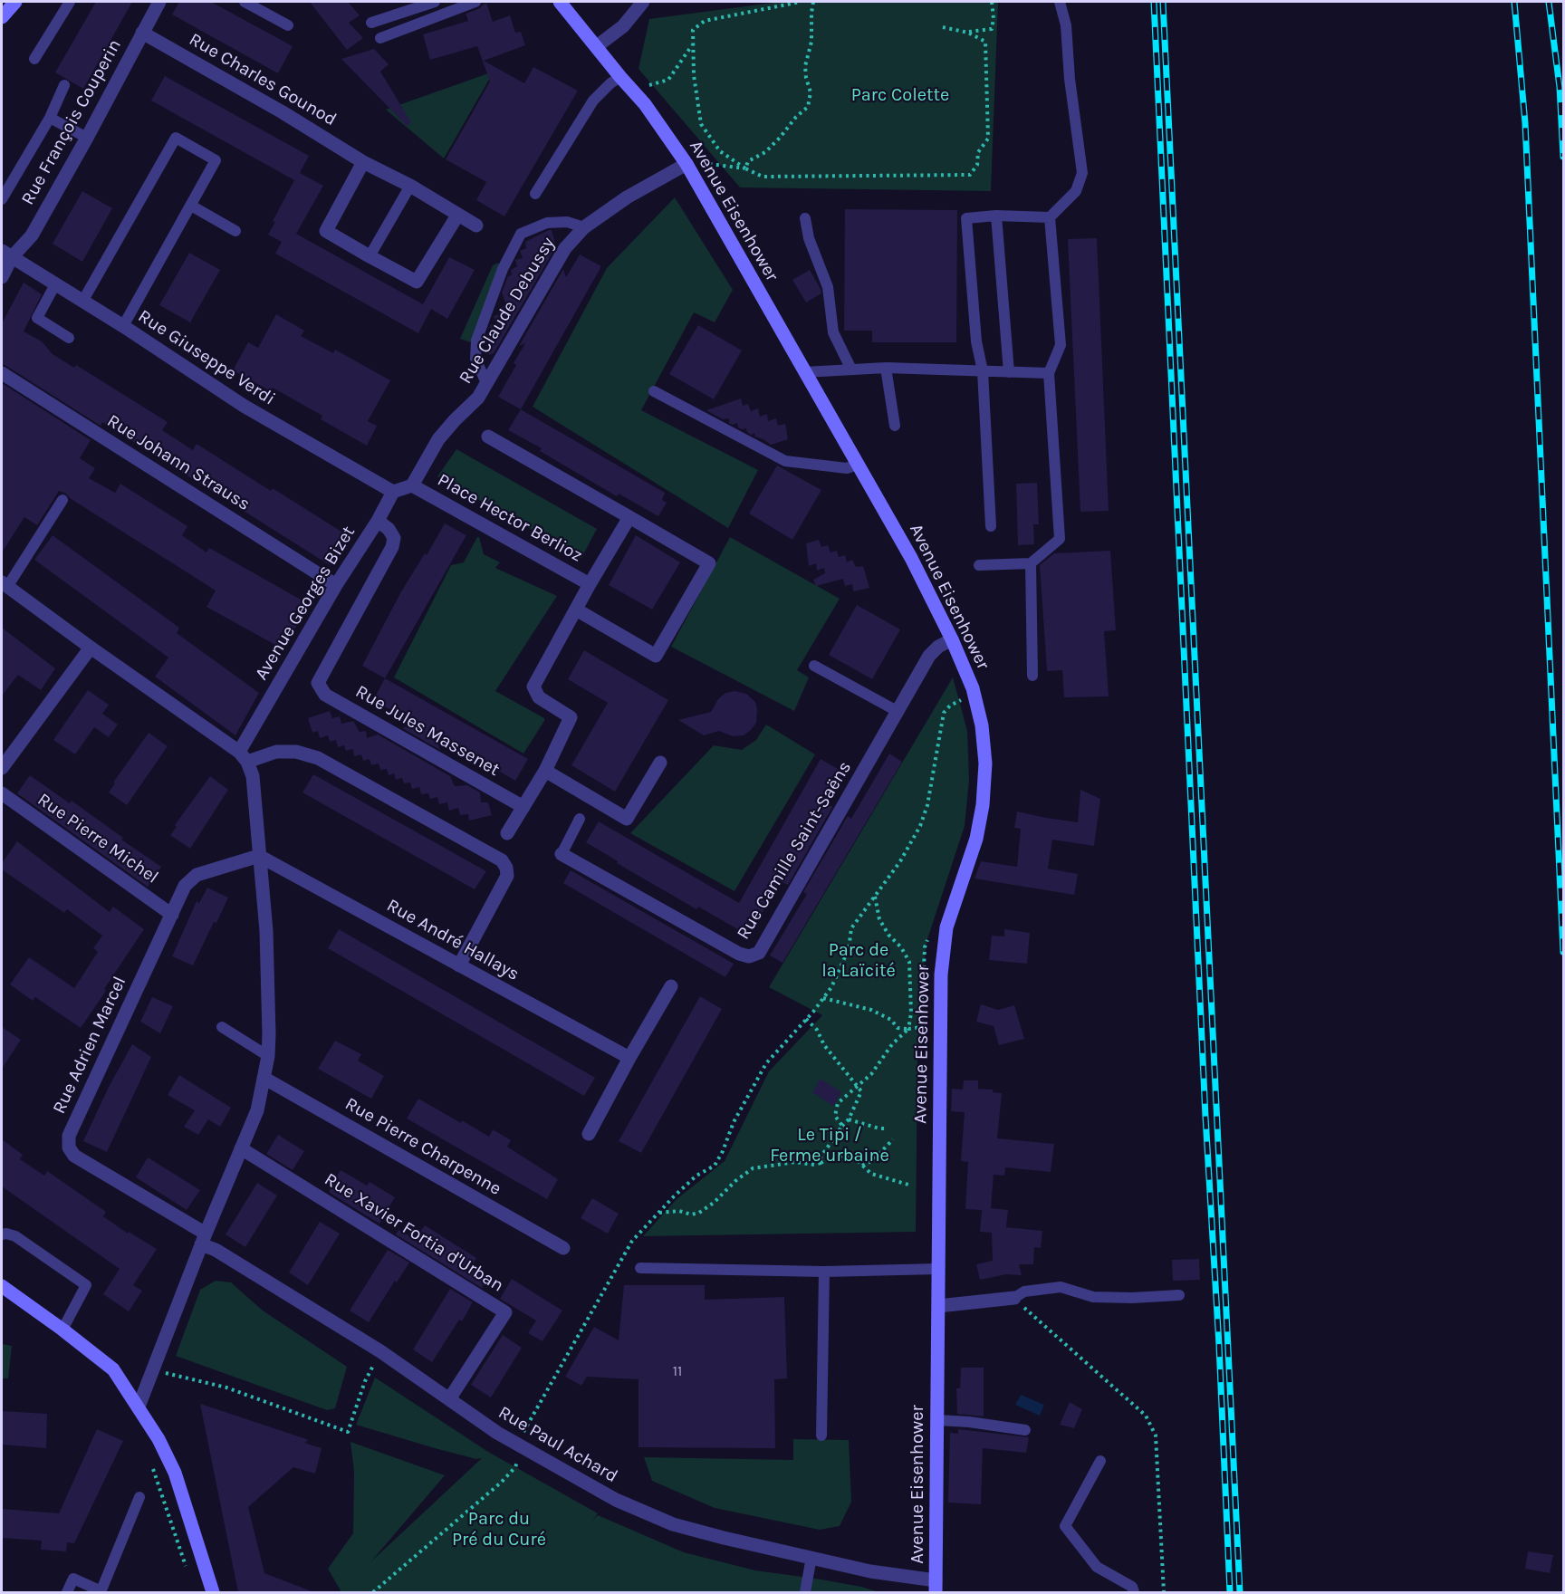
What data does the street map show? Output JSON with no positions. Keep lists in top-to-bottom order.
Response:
{
  "streets": {
    "street": [
      "Rue Charles Gounod",
      "Rue François Couperin",
      "Avenue Eisenhower",
      "Rue Claude Debussy",
      "Rue Giuseppe Verdi",
      "Rue Johann Strauss",
      "Place Hector Berlioz",
      "Avenue Georges Bizet",
      "Rue Jules Massenet",
      "Rue Pierre Michel",
      "Rue Camille Saint-Saëns",
      "Rue André Hallays",
      "Rue Adrien Marcel",
      "Rue Pierre Charpenne",
      "Rue Xavier Fortia d'Urban",
      "Rue Paul Achard"
    ]
  },
  "crossings": [
    ["Rue Charles Gounod", "Rue François Couperin"],
    ["Rue François Couperin", "Rue Giuseppe Verdi"],
    ["Avenue Eisenhower", "Rue Claude Debussy"],
    ["Avenue Eisenhower", "Rue Camille Saint-Saëns"],
    ["Avenue Eisenhower", "Rue Paul Achard"],
    ["Rue Claude Debussy", "Place Hector Berlioz"],
    ["Rue Giuseppe Verdi", "Avenue Georges Bizet"],
    ["Rue Johann Strauss", "Avenue Georges Bizet"],
    ["Place Hector Berlioz", "Rue Jules Massenet"],
    ["Avenue Georges Bizet", "Rue Jules Massenet"],
    ["Rue Pierre Michel", "Rue Adrien Marcel"],
    ["Rue André Hallays", "Rue Adrien Marcel"],
    ["Rue Adrien Marcel", "Rue Paul Achard"],
    ["Rue Xavier Fortia d'Urban", "Rue Paul Achard"]
  ],
  "parks": [
    "Parc Colette",
    "Parc de la Laïcité",
    "Le Tipi / Ferme urbaine",
    "Parc du Pré du Curé"
  ],
  "house_numbers": ["11"]
}
